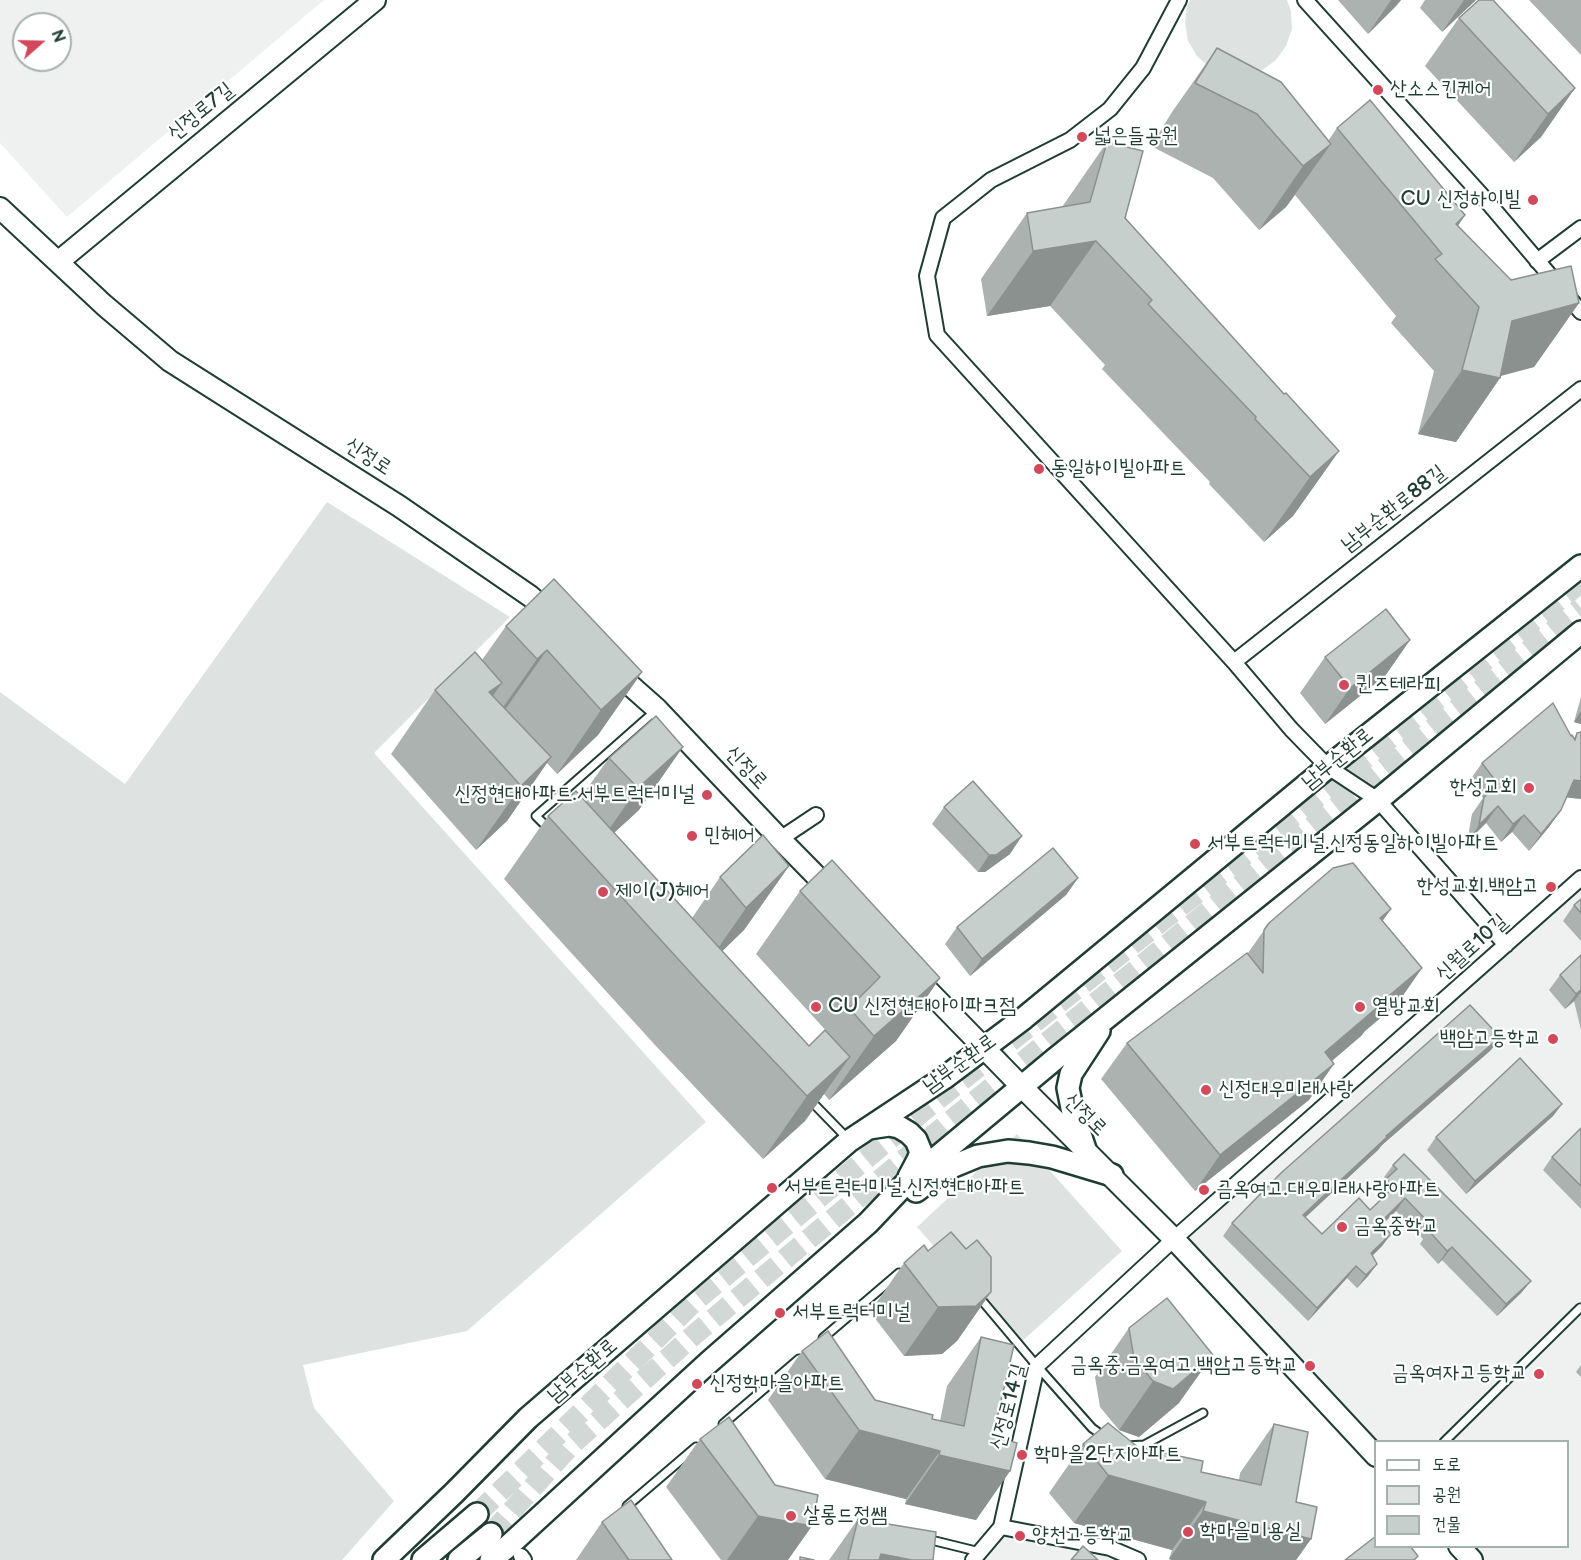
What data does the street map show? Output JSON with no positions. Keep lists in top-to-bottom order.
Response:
{
  "streets": {
    "main road": ["신정로7길", "신정로", "남부순환로"],
    "street": ["남부순환로88길", "신월로10길", "신정로14길"]
  },
  "crossings": [
    ["신정로7길", "신정로"],
    ["신정로", "남부순환로"],
    ["신정로", "신월로10길"],
    ["신정로", "신정로14길"],
    ["신월로10길", "신정로14길"]
  ],
  "places": [
    "산소스킨케어",
    "넓은들공원",
    "CU 신정하이빌",
    "동일하이빌아파트",
    "퀸즈테라피",
    "한성교회",
    "신정현대아파트.서부트럭터미널",
    "민헤어",
    "서부트럭터미널.신정동일하이빌아파트",
    "한성교회.백암고",
    "제이(J)헤어",
    "CU 신정현대아이파크점",
    "열방교회",
    "백암고등학교",
    "신정대우미래사랑",
    "서부트럭터미널.신정현대아파트",
    "금옥여고.대우미래사랑아파트",
    "금옥중학교",
    "서부트럭터미널",
    "금옥중.금옥여고.백암고등학교",
    "금옥여자고등학교",
    "신정학마을아파트",
    "학마을2단지아파트",
    "살롱드정쌤",
    "학마을미용실",
    "양천고등학교"
  ],
  "legend": ["도로", "공원", "건물"],
  "north": "right"
}
